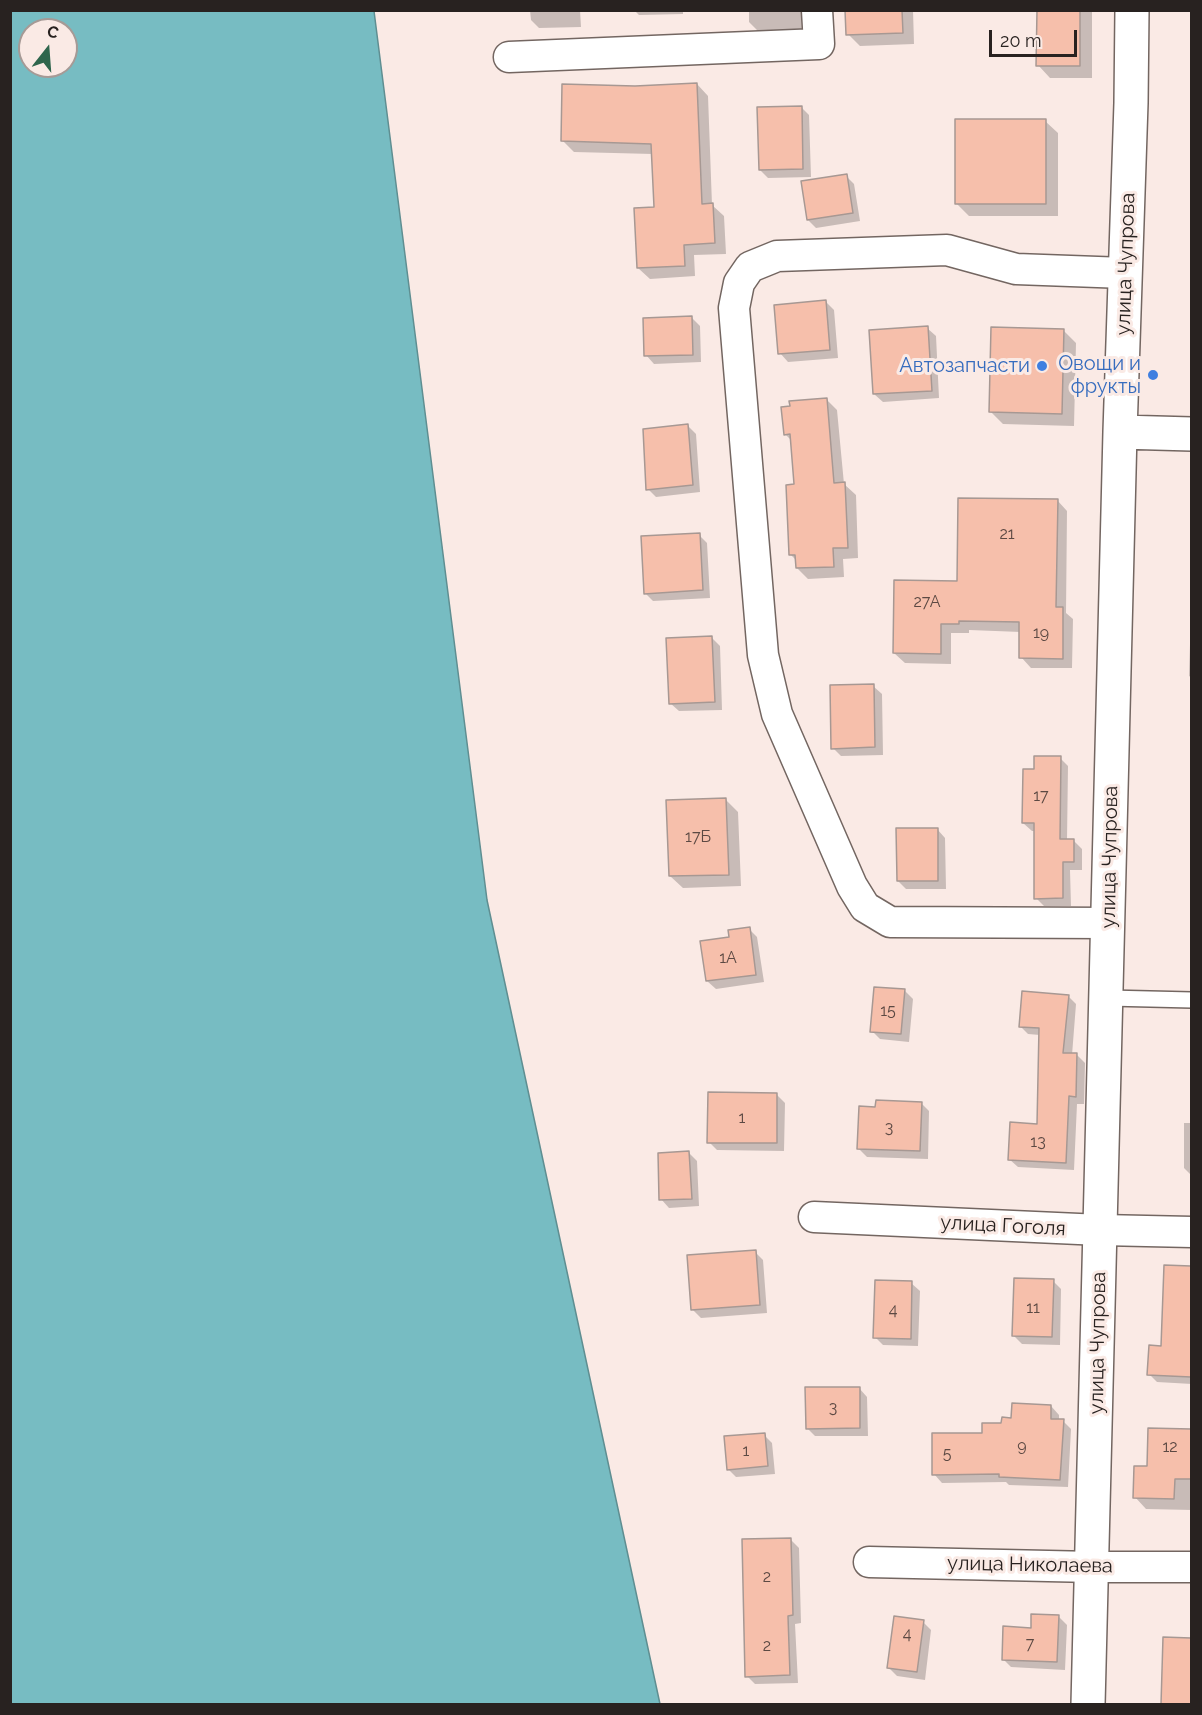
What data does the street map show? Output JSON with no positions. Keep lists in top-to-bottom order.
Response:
{
  "streets": {
    "street": ["улица Чупрова", "улица Гоголя", "улица Николаева"]
  },
  "crossings": [
    ["улица Чупрова", "улица Гоголя"],
    ["улица Чупрова", "улица Николаева"]
  ],
  "places": ["Автозапчасти", "Овощи и фрукты"],
  "house_numbers": [
    "21",
    "27А",
    "19",
    "17",
    "17Б",
    "1А",
    "15",
    "1",
    "3",
    "13",
    "11",
    "4",
    "3",
    "9",
    "12",
    "1",
    "5",
    "2",
    "4",
    "7",
    "2"
  ],
  "scale_bar": "20 m",
  "north": "top"
}
